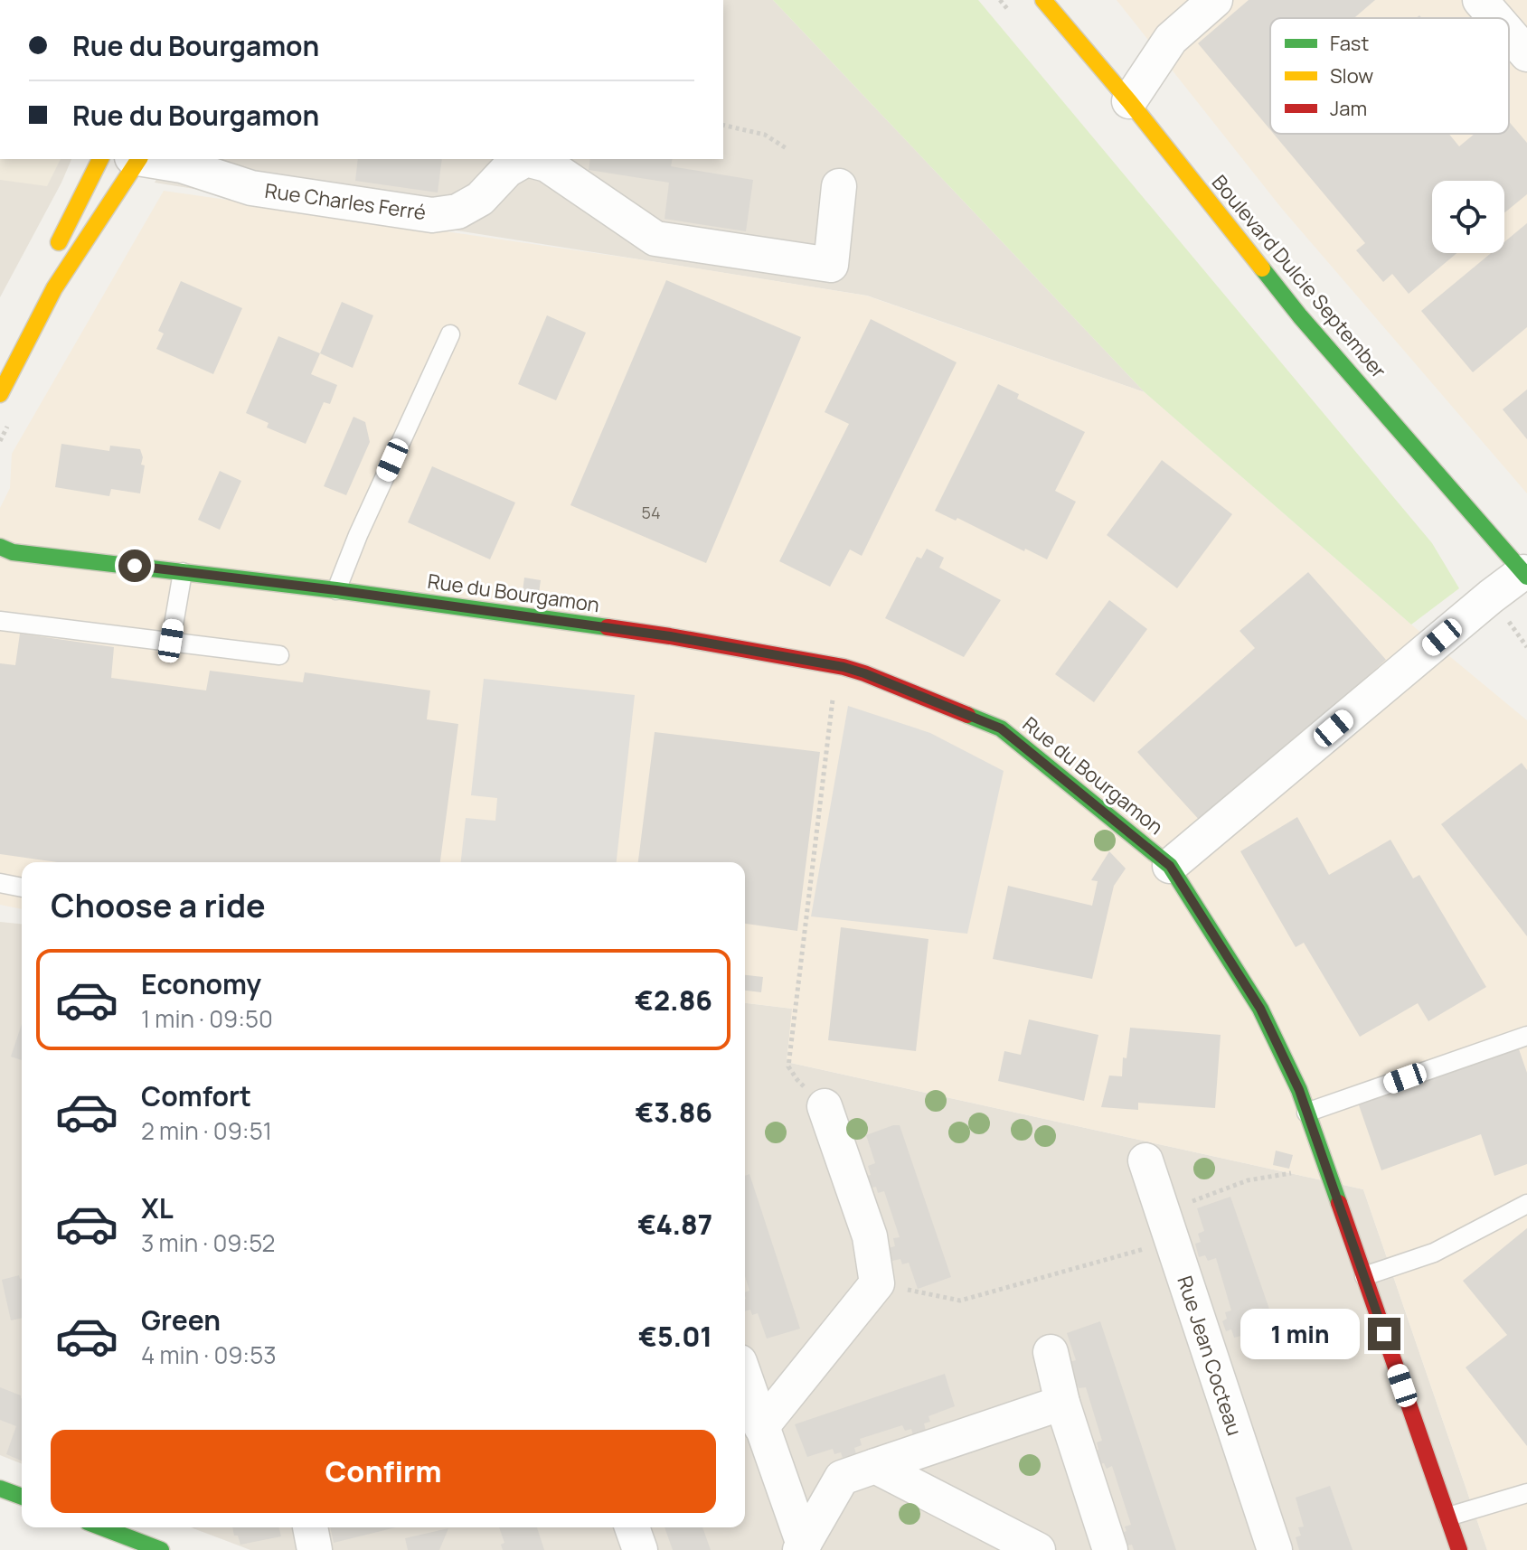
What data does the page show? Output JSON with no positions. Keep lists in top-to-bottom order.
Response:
{
  "streets": {
    "street": [
      "Rue Charles Ferré",
      "Boulevard Dulcie September",
      "Rue du Bourgamon",
      "Rue Jean Cocteau"
    ]
  },
  "house_numbers": ["54"],
  "legend": ["Fast", "Slow", "Jam"],
  "page": {
    "banner": ["Rue du Bourgamon", "Rue du Bourgamon"],
    "heading": "Choose a ride",
    "list": [
      {
        "name": "Economy",
        "note": "1 min · 09:50",
        "value": "€2.86"
      },
      {
        "name": "Comfort",
        "note": "2 min · 09:51",
        "value": "€3.86"
      },
      {
        "name": "XL",
        "note": "3 min · 09:52",
        "value": "€4.87"
      },
      {
        "name": "Green",
        "note": "4 min · 09:53",
        "value": "€5.01"
      }
    ],
    "bubble": "1 min",
    "buttons": "Confirm"
  }
}
